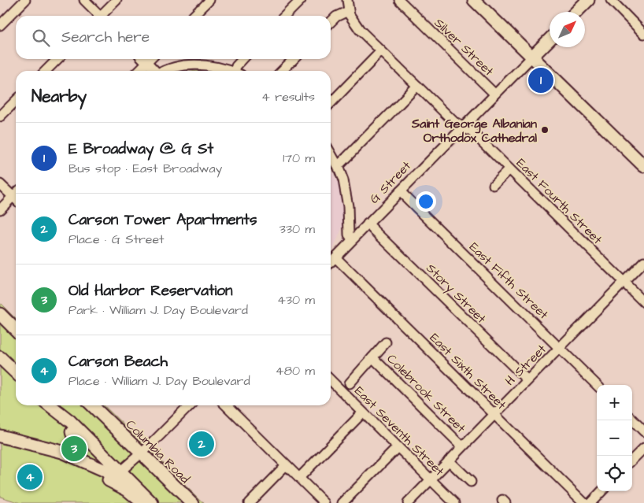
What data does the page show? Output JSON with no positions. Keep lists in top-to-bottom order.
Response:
{
  "streets": {
    "main road": ["G Street", "Columbia Road"],
    "street": [
      "Silver Street",
      "East Fourth Street",
      "East Fifth Street",
      "Story Street",
      "H Street",
      "East Sixth Street",
      "Colebrook Street",
      "East Seventh Street"
    ]
  },
  "crossings": [
    ["Silver Street", "G Street"],
    ["G Street", "East Fourth Street"],
    ["G Street", "East Fifth Street"],
    ["G Street", "Story Street"],
    ["G Street", "East Sixth Street"],
    ["East Fourth Street", "H Street"],
    ["East Fifth Street", "H Street"],
    ["Story Street", "H Street"],
    ["H Street", "East Sixth Street"],
    ["H Street", "Colebrook Street"],
    ["H Street", "East Seventh Street"]
  ],
  "places": ["Saint George Albanian Orthodox Cathedral"],
  "north": "top right",
  "page": {
    "search": "Search here",
    "pins": [
      "1",
      "2",
      "3",
      "4"
    ],
    "heading": ["Nearby", "4 results"],
    "list": [
      {
        "mark": "1",
        "name": "E Broadway @ G St",
        "note": "Bus stop · East Broadway",
        "value": "170 m"
      },
      {
        "mark": "2",
        "name": "Carson Tower Apartments",
        "note": "Place · G Street",
        "value": "330 m"
      },
      {
        "mark": "3",
        "name": "Old Harbor Reservation",
        "note": "Park · William J. Day Boulevard",
        "value": "430 m"
      },
      {
        "mark": "4",
        "name": "Carson Beach",
        "note": "Place · William J. Day Boulevard",
        "value": "480 m"
      }
    ],
    "map_buttons": ["+", "−"]
  }
}
